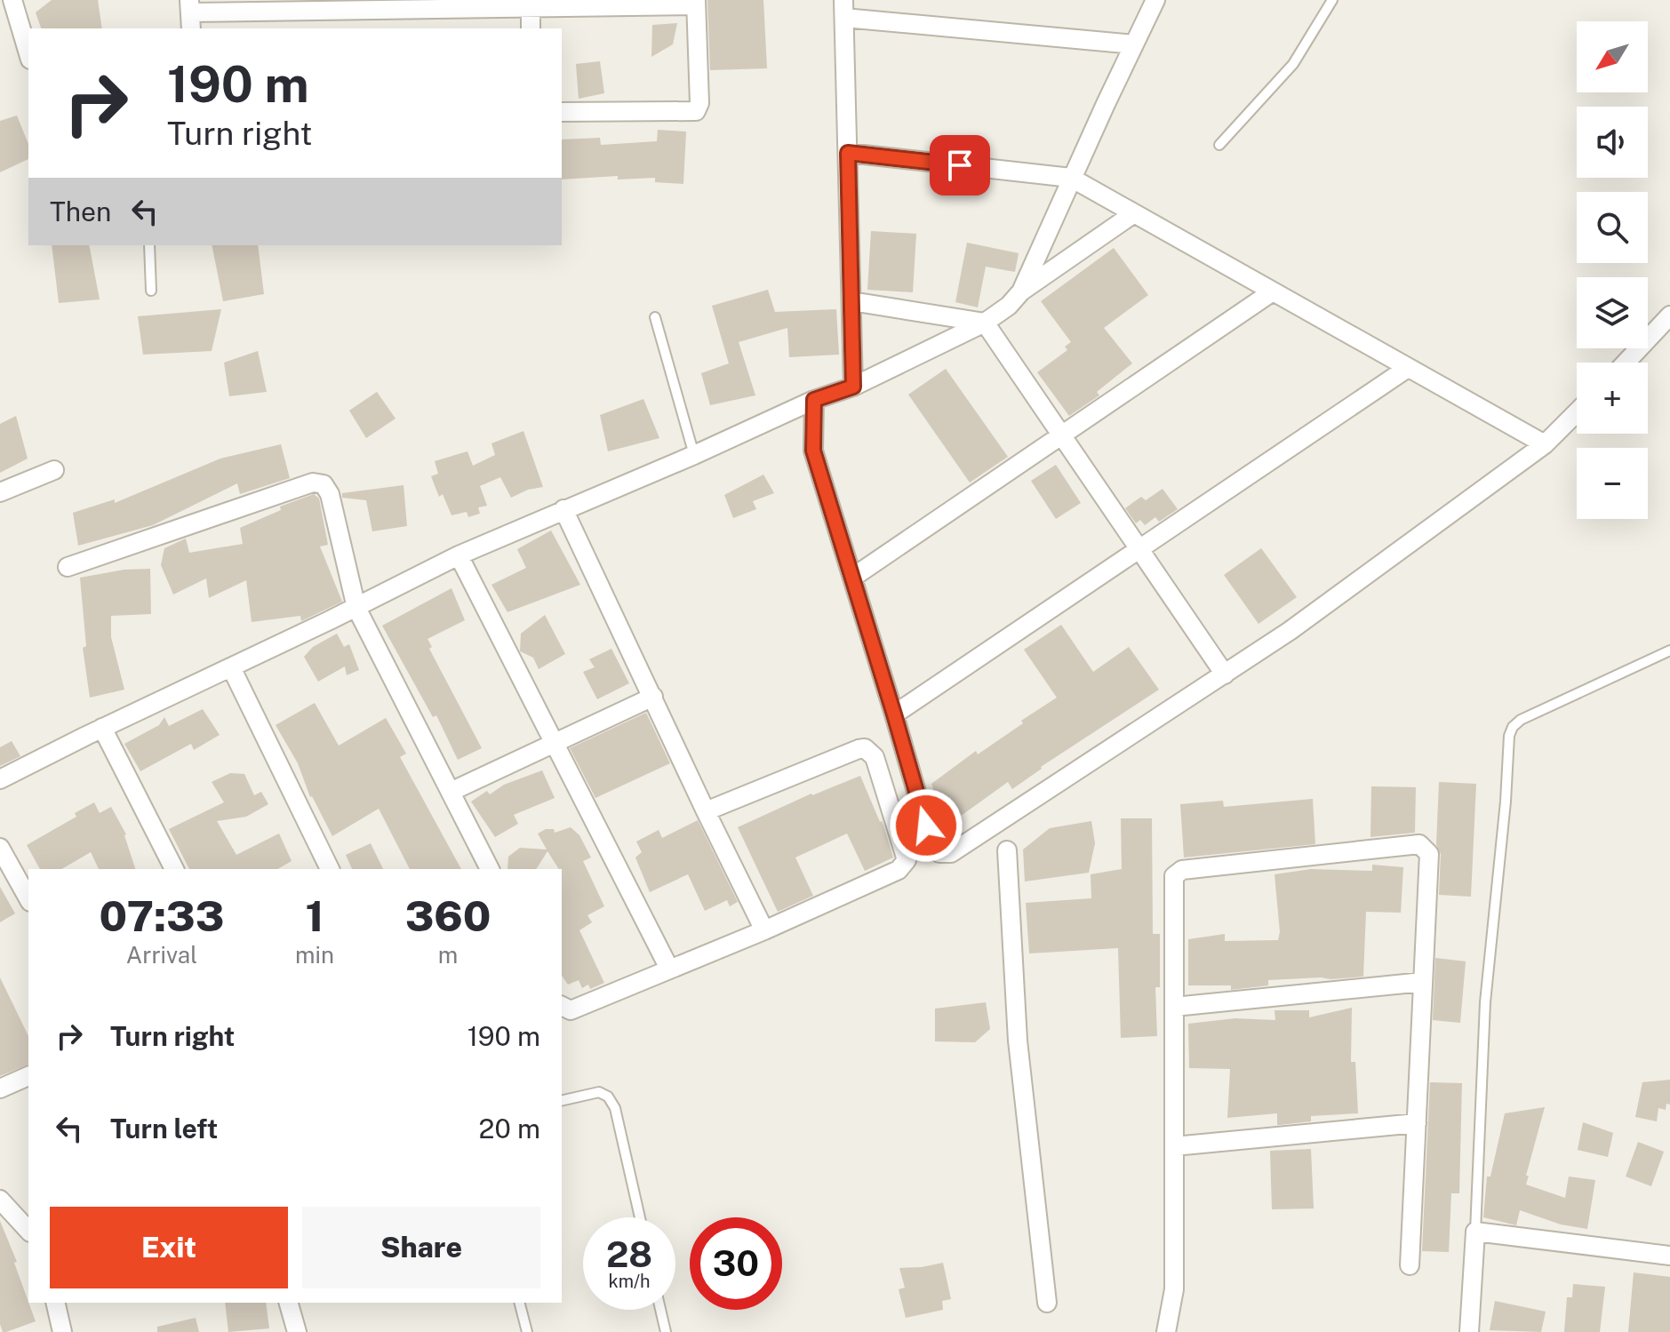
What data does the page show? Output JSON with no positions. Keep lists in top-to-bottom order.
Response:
{
  "north": "bottom left",
  "page": {
    "map_buttons": ["+", "−"],
    "turn": ["190 m", "Turn right"],
    "then": "Then",
    "eta": [
      "07:33",
      "Arrival",
      "1",
      "min",
      "360",
      "m"
    ],
    "list": [
      {
        "name": "Turn right",
        "value": "190 m"
      },
      {
        "name": "Turn left",
        "value": "20 m"
      }
    ],
    "buttons": ["Exit", "Share"],
    "speed": "28 km/h",
    "limit": "30"
  }
}
